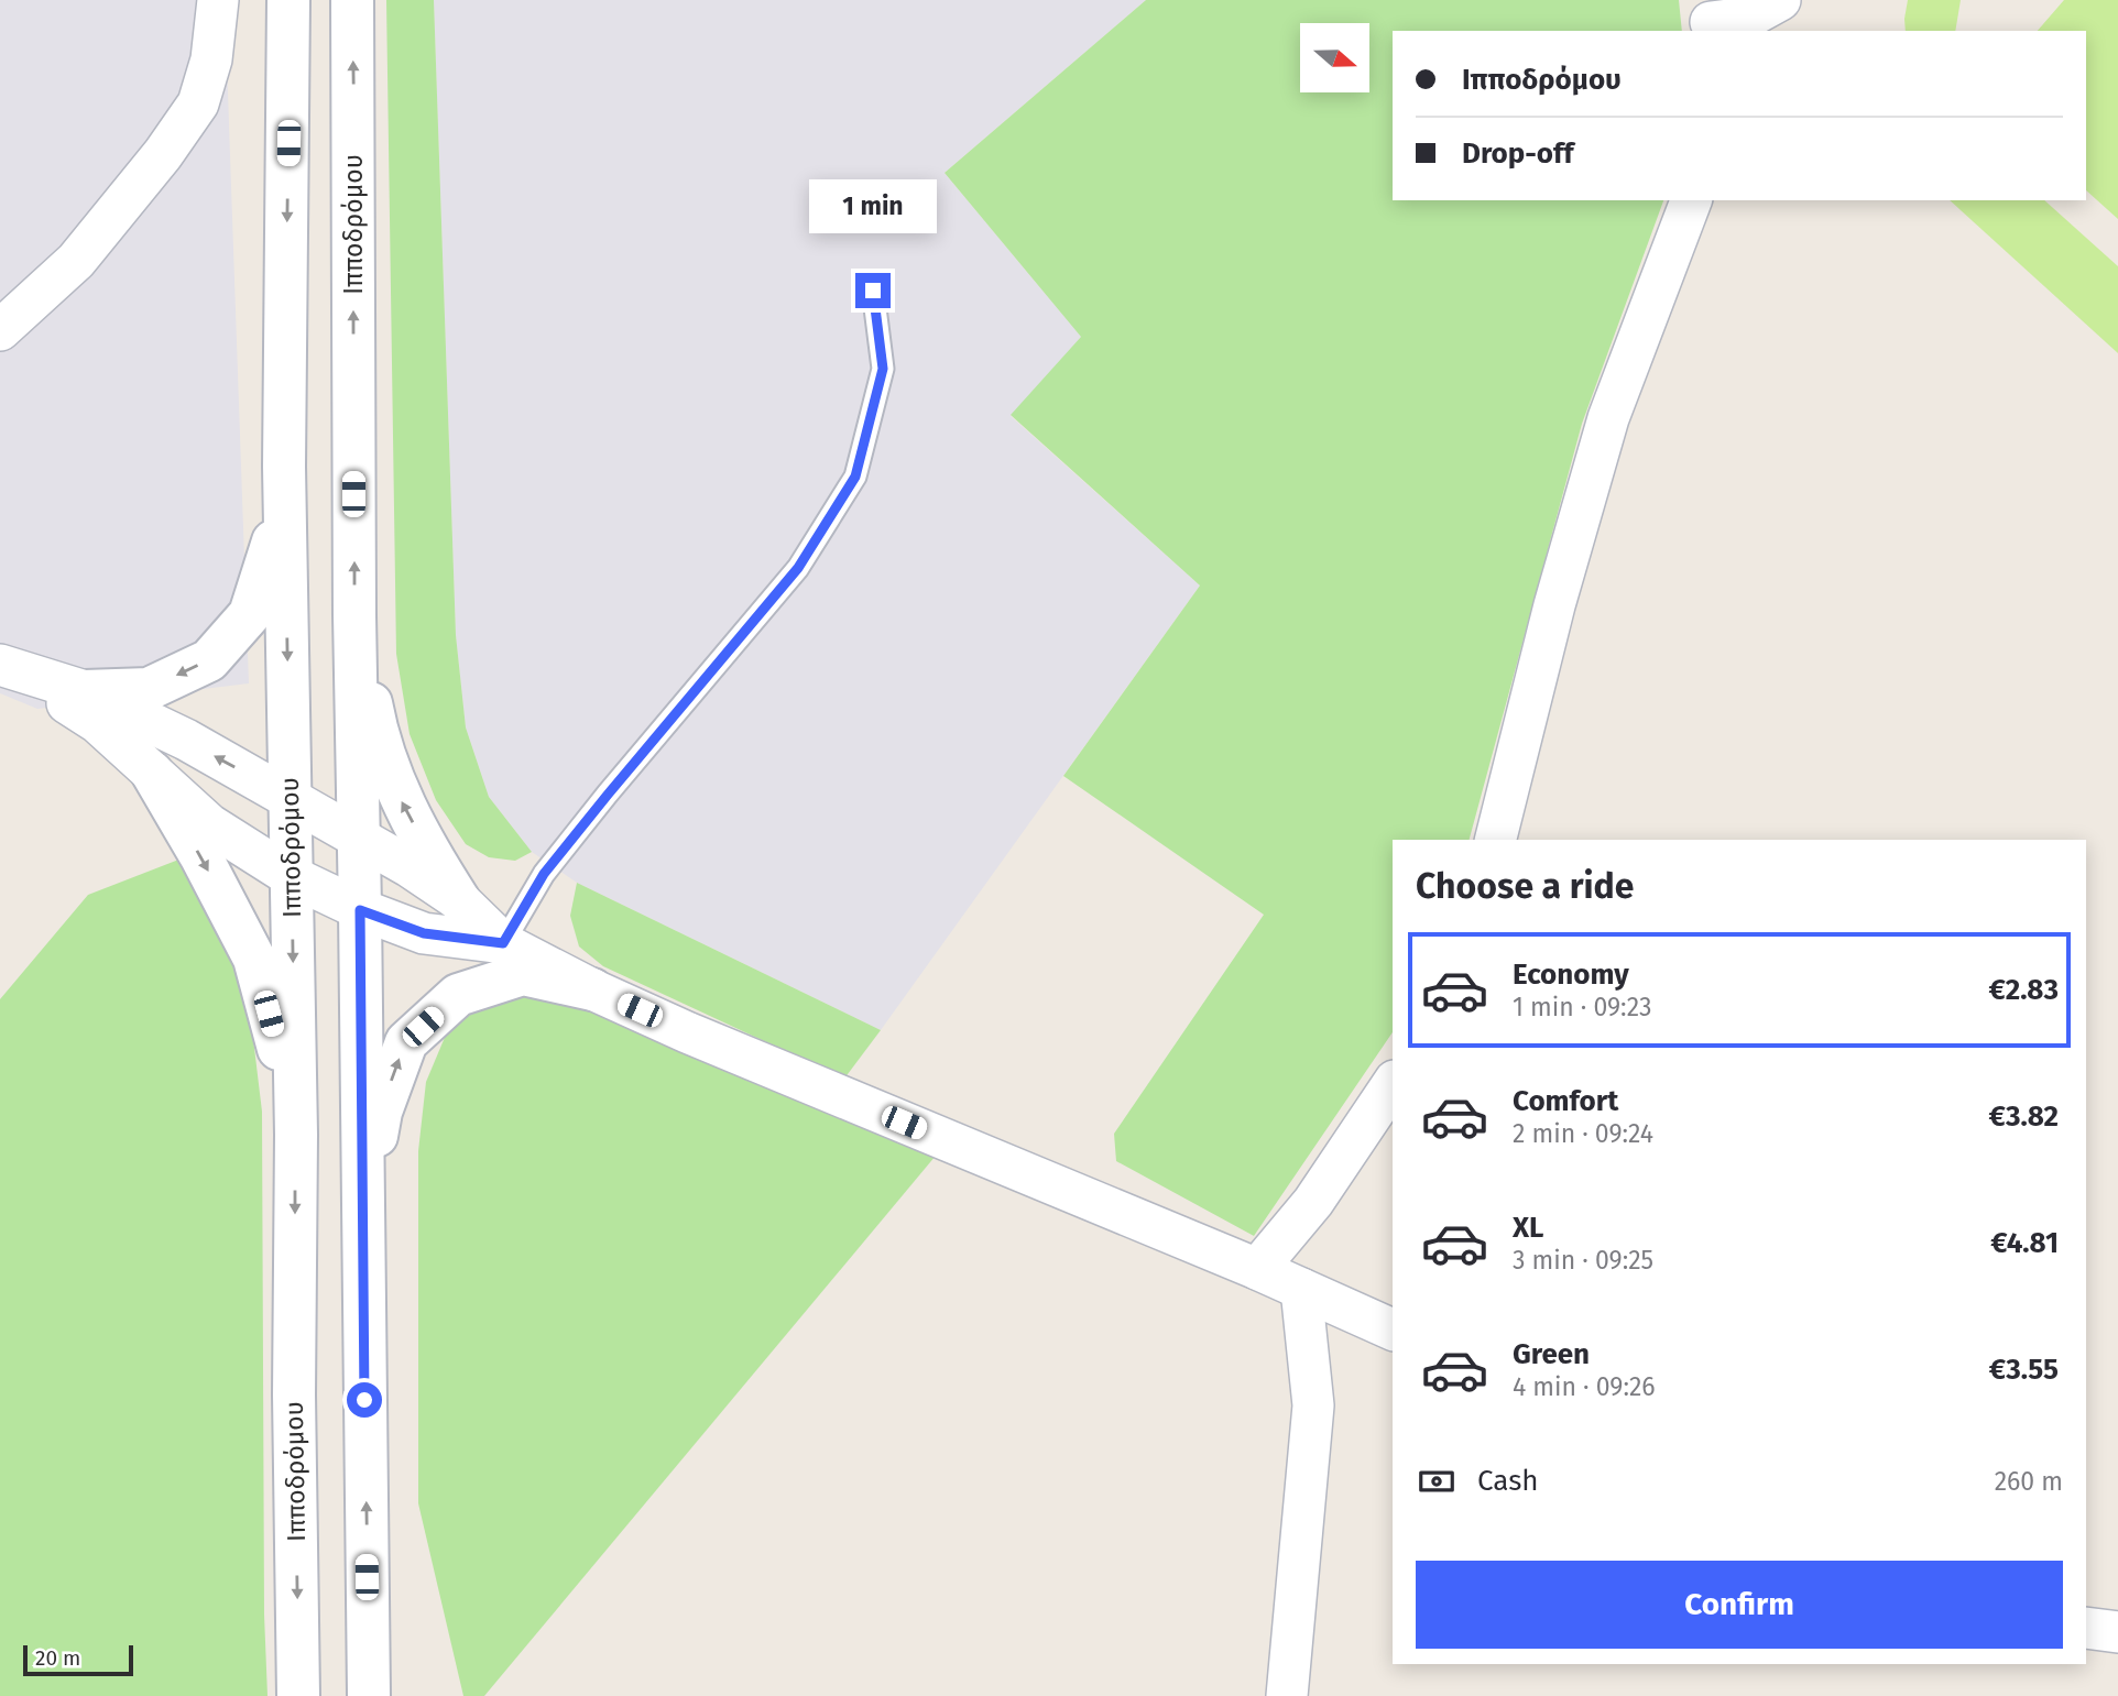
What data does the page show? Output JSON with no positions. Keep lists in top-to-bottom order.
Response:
{
  "streets": {
    "main road": ["Ιπποδρόμου"]
  },
  "scale_bar": "20 m",
  "north": "right",
  "page": {
    "banner": ["Ιπποδρόμου", "Drop-off"],
    "bubble": "1 min",
    "heading": "Choose a ride",
    "list": [
      {
        "name": "Economy",
        "note": "1 min · 09:23",
        "value": "€2.83"
      },
      {
        "name": "Comfort",
        "note": "2 min · 09:24",
        "value": "€3.82"
      },
      {
        "name": "XL",
        "note": "3 min · 09:25",
        "value": "€4.81"
      },
      {
        "name": "Green",
        "note": "4 min · 09:26",
        "value": "€3.55"
      }
    ],
    "pay": ["Cash", "260 m"],
    "buttons": "Confirm",
    "scale": "20 m"
  }
}
